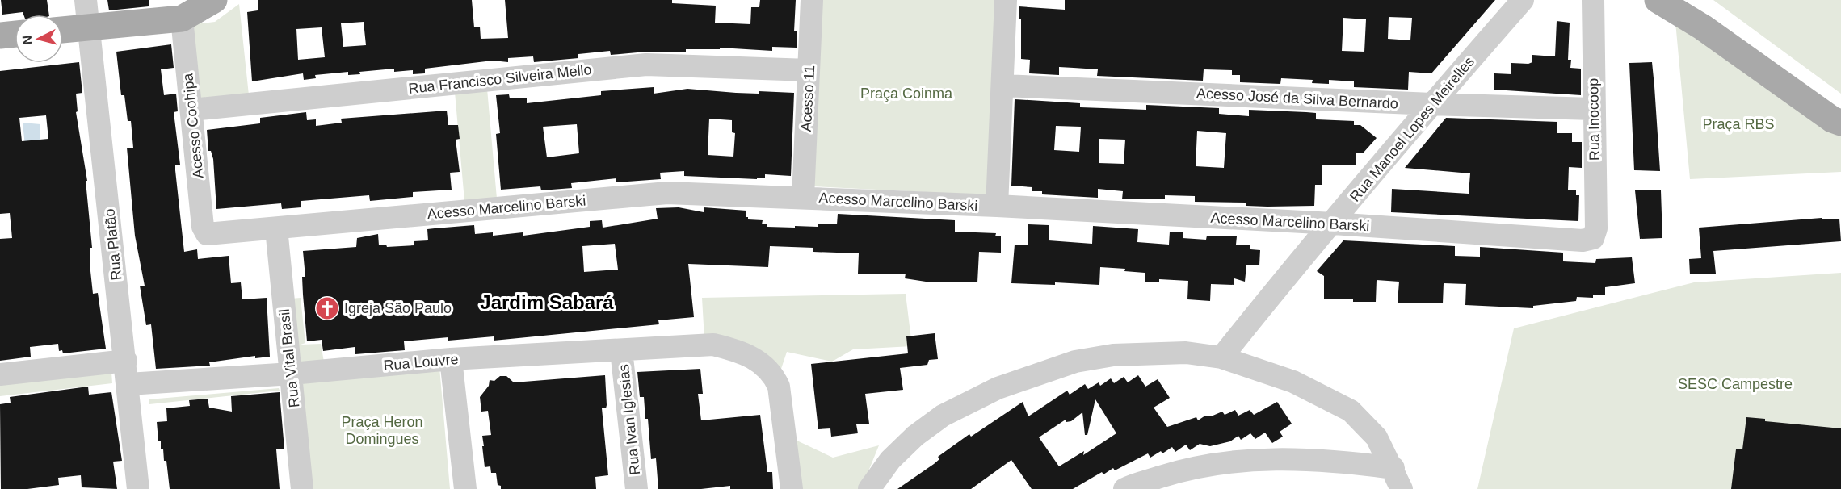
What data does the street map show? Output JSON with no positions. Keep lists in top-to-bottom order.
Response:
{
  "streets": {
    "street": [
      "Rua Francisco Silveira Mello",
      "Acesso 11",
      "Acesso José da Silva Bernardo",
      "Rua Inocoop",
      "Acesso Coohipa",
      "Rua Manoel Lopes Meirelles",
      "Acesso Marcelino Barski",
      "Rua Platão",
      "Rua Vital Brasil",
      "Rua Louvre",
      "Rua Ivan Iglesias"
    ]
  },
  "crossings": [
    ["Rua Francisco Silveira Mello", "Acesso 11"],
    ["Rua Francisco Silveira Mello", "Acesso Coohipa"],
    ["Acesso 11", "Acesso Marcelino Barski"],
    ["Acesso José da Silva Bernardo", "Rua Inocoop"],
    ["Acesso José da Silva Bernardo", "Rua Manoel Lopes Meirelles"],
    ["Rua Inocoop", "Acesso Marcelino Barski"],
    ["Acesso Coohipa", "Acesso Marcelino Barski"],
    ["Rua Manoel Lopes Meirelles", "Acesso Marcelino Barski"],
    ["Acesso Marcelino Barski", "Rua Vital Brasil"],
    ["Rua Platão", "Rua Louvre"],
    ["Rua Vital Brasil", "Rua Louvre"],
    ["Rua Louvre", "Rua Ivan Iglesias"]
  ],
  "districts": ["Jardim Sabará"],
  "parks": [
    "Praça Coinma",
    "Praça RBS",
    "SESC Campestre",
    "Praça Heron Domingues"
  ],
  "places": {
    "church": ["Igreja São Paulo"]
  },
  "north": "left"
}
